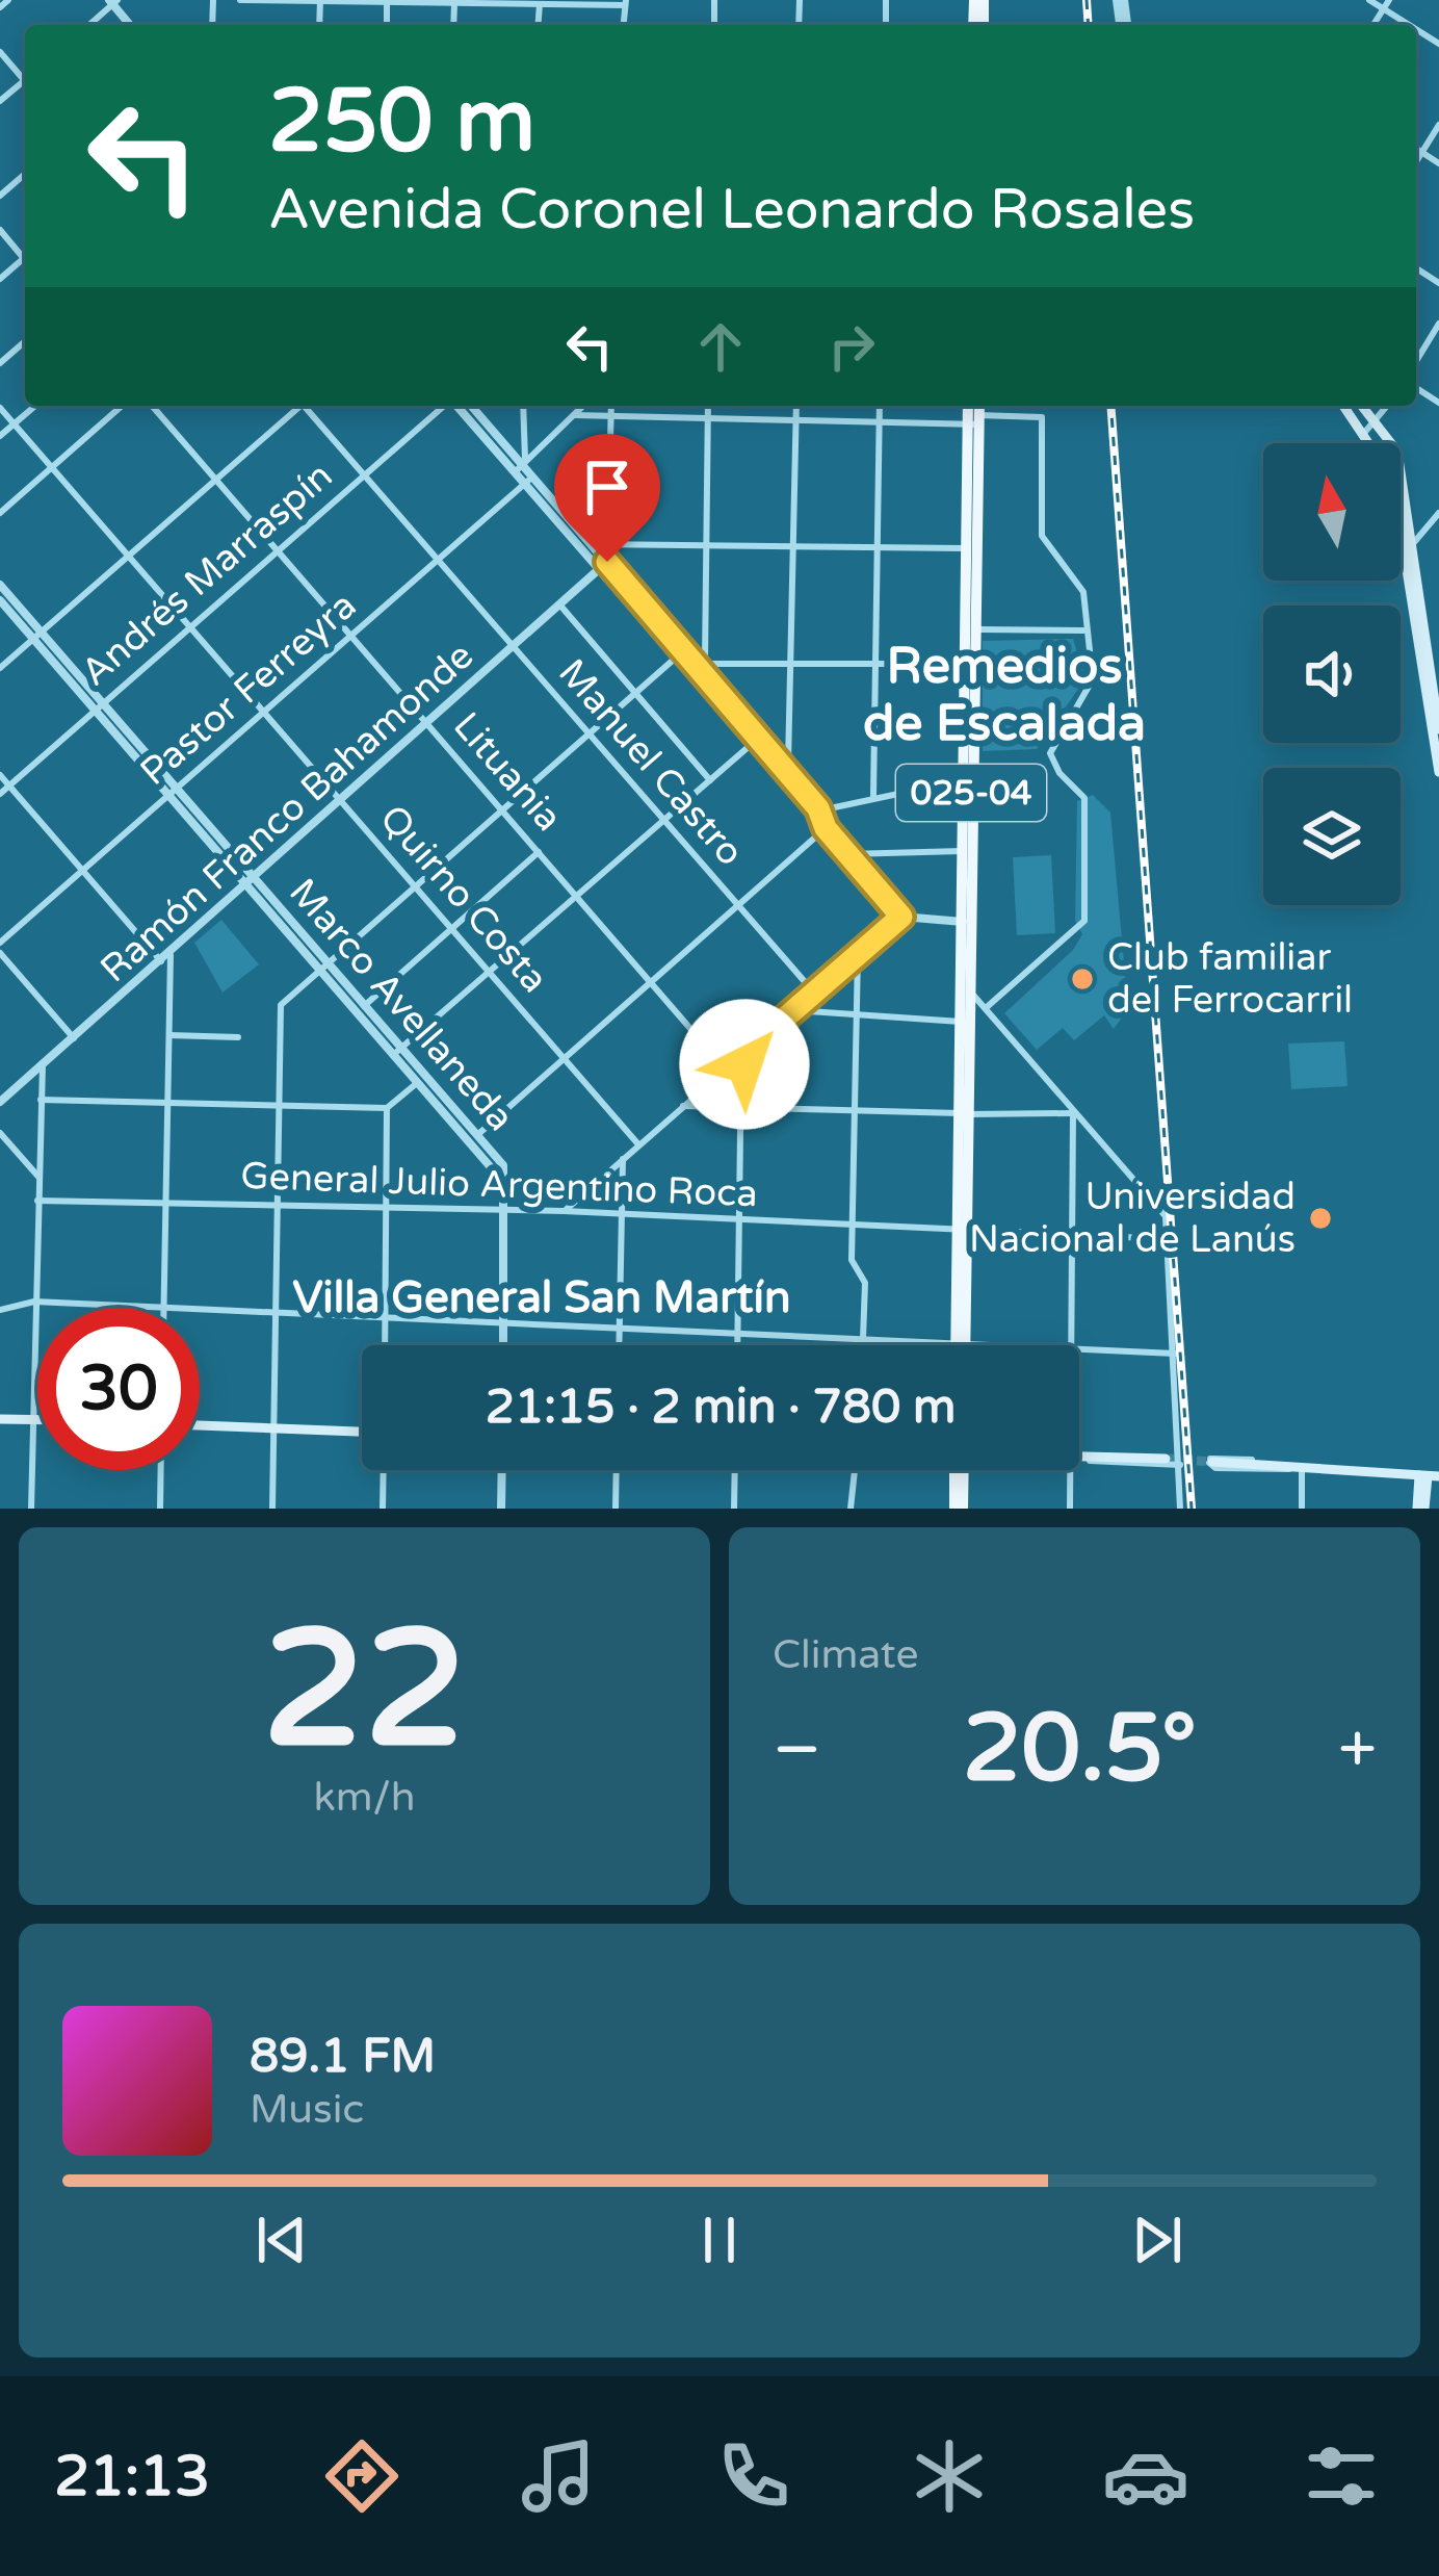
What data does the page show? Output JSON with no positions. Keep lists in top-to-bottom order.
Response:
{
  "streets": {
    "main road": ["025-04"],
    "street": [
      "Andrés Marraspín",
      "Pastor Ferreyra",
      "Manuel Castro",
      "Lituania",
      "Ramón Franco Bahamonde",
      "Quirno Costa",
      "Marco Avellaneda",
      "General Julio Argentino Roca"
    ]
  },
  "crossings": [
    ["Andrés Marraspín", "Manuel Castro"],
    ["Andrés Marraspín", "Lituania"],
    ["Andrés Marraspín", "Quirno Costa"],
    ["Andrés Marraspín", "Marco Avellaneda"],
    ["Pastor Ferreyra", "Manuel Castro"],
    ["Pastor Ferreyra", "Lituania"],
    ["Pastor Ferreyra", "Quirno Costa"],
    ["Pastor Ferreyra", "Marco Avellaneda"],
    ["Manuel Castro", "Ramón Franco Bahamonde"],
    ["Lituania", "Ramón Franco Bahamonde"],
    ["025-04", "General Julio Argentino Roca"],
    ["Ramón Franco Bahamonde", "Quirno Costa"],
    ["Ramón Franco Bahamonde", "Marco Avellaneda"],
    ["Marco Avellaneda", "General Julio Argentino Roca"]
  ],
  "districts": ["Remedios de Escalada", "Villa General San Martín"],
  "places": ["Club familiar del Ferrocarril", "Universidad Nacional de Lanús"],
  "north": "top",
  "page": {
    "turn": ["250 m", "Avenida Coronel Leonardo Rosales"],
    "limit": "30",
    "trip": "21:15 · 2 min · 780 m",
    "tile": [
      ["22", "km/h"],
      "Climate"
    ],
    "heat": ["−", "20.5°", "+"],
    "song": ["89.1 FM", "Music"],
    "tabs": "21:13"
  }
}
